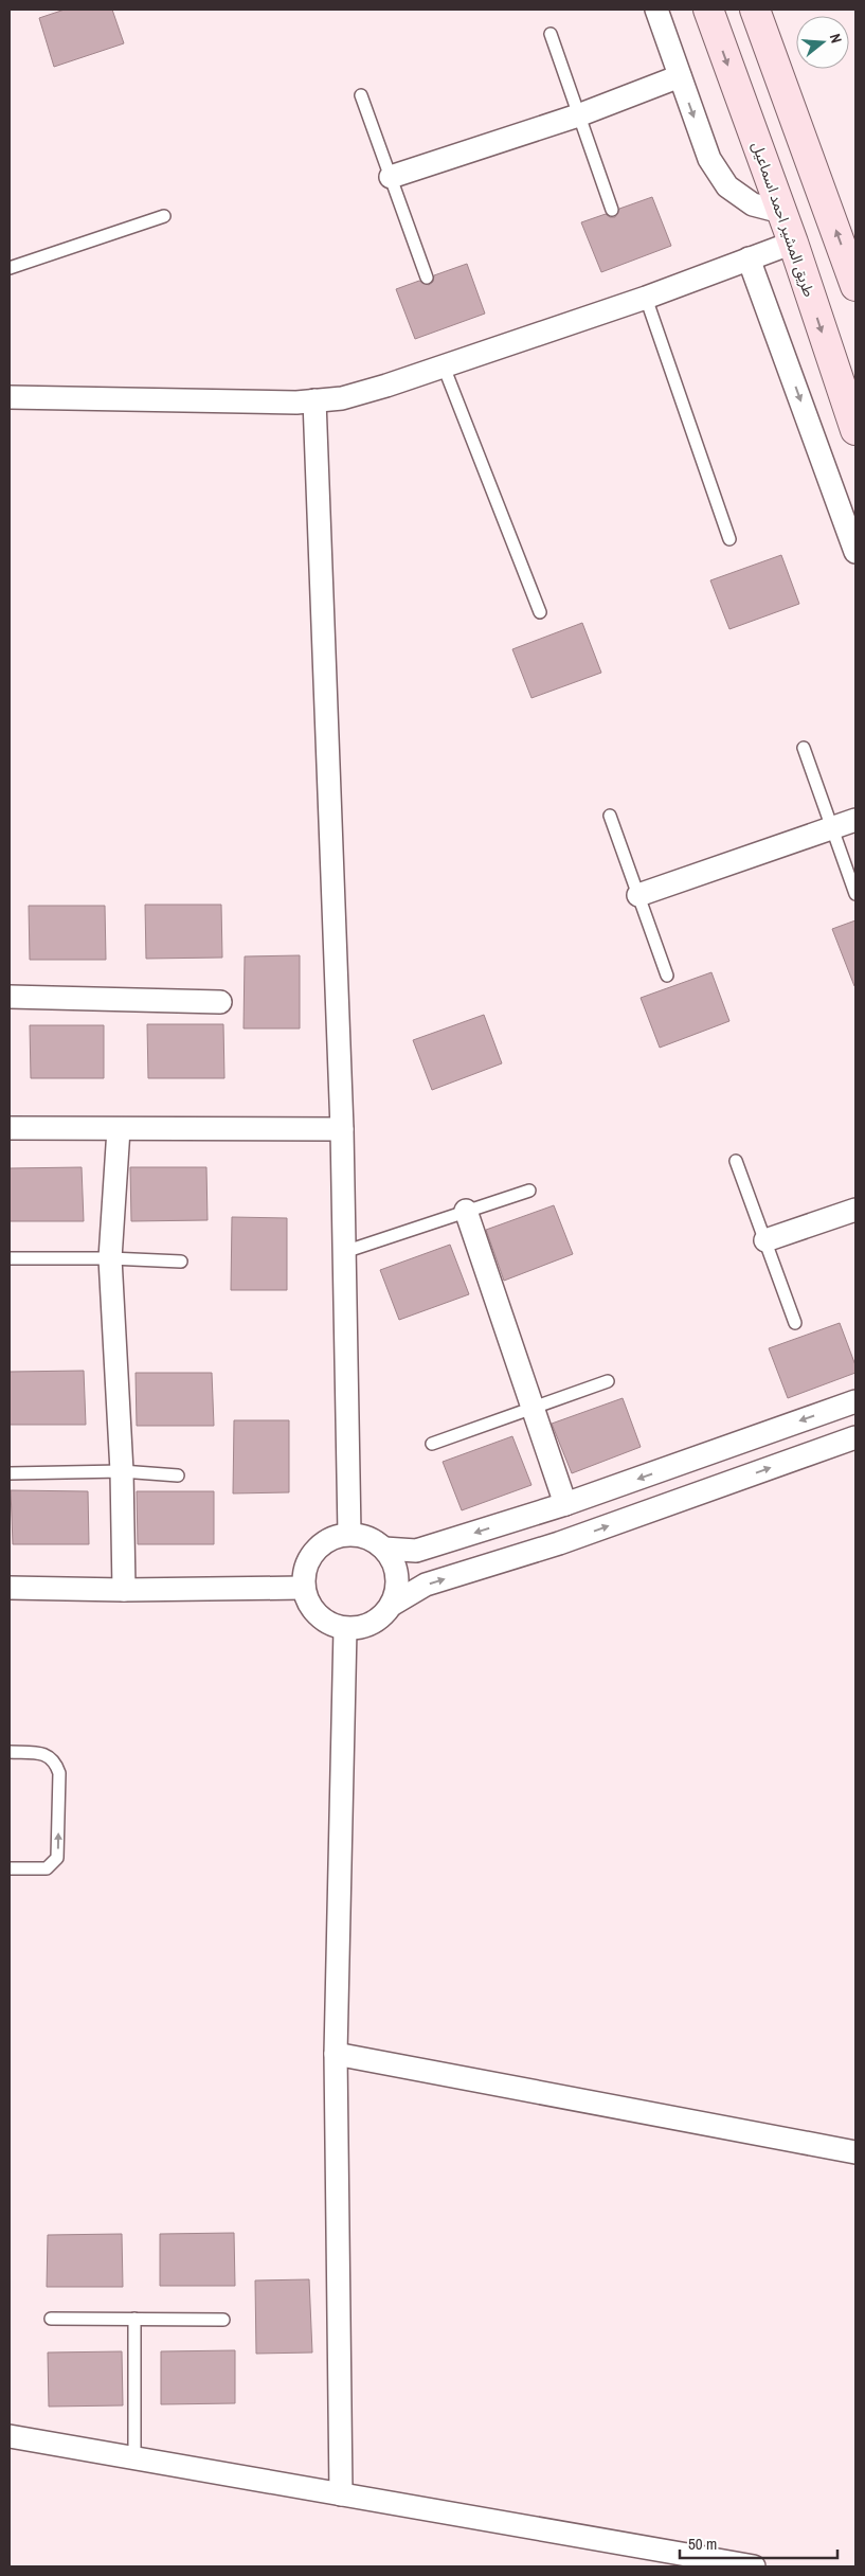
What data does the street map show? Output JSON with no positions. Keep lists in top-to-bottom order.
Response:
{
  "streets": {
    "street": ["طريق المشير احمد اسماعيل"]
  },
  "scale_bar": "50 m",
  "north": "right"
}
